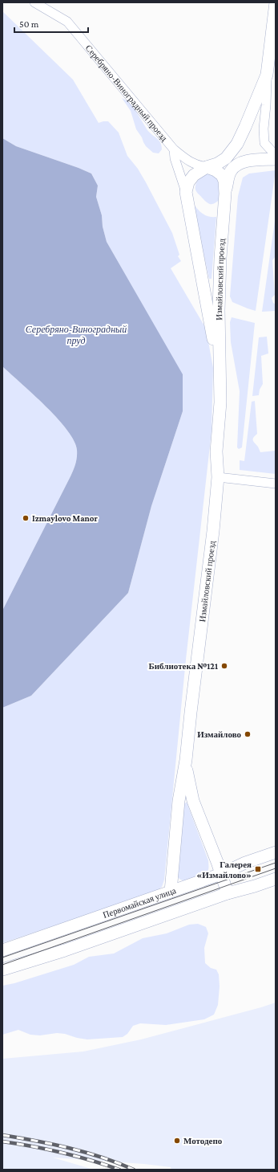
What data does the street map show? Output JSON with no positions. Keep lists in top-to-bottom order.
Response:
{
  "streets": {
    "street": ["Серебряно-Виноградный проезд", "Измайловский проезд", "Первомайская улица"]
  },
  "crossings": [
    ["Серебряно-Виноградный проезд", "Измайловский проезд"],
    ["Измайловский проезд", "Первомайская улица"]
  ],
  "water": ["Серебряно-Виноградный пруд"],
  "places": {
    "other": [
      "Izmaylovo Manor",
      "Библиотека №121",
      "Измайлово",
      "Мотодепо"
    ],
    "transit": ["Галерея «Измайлово»"]
  },
  "scale_bar": "50 m"
}
